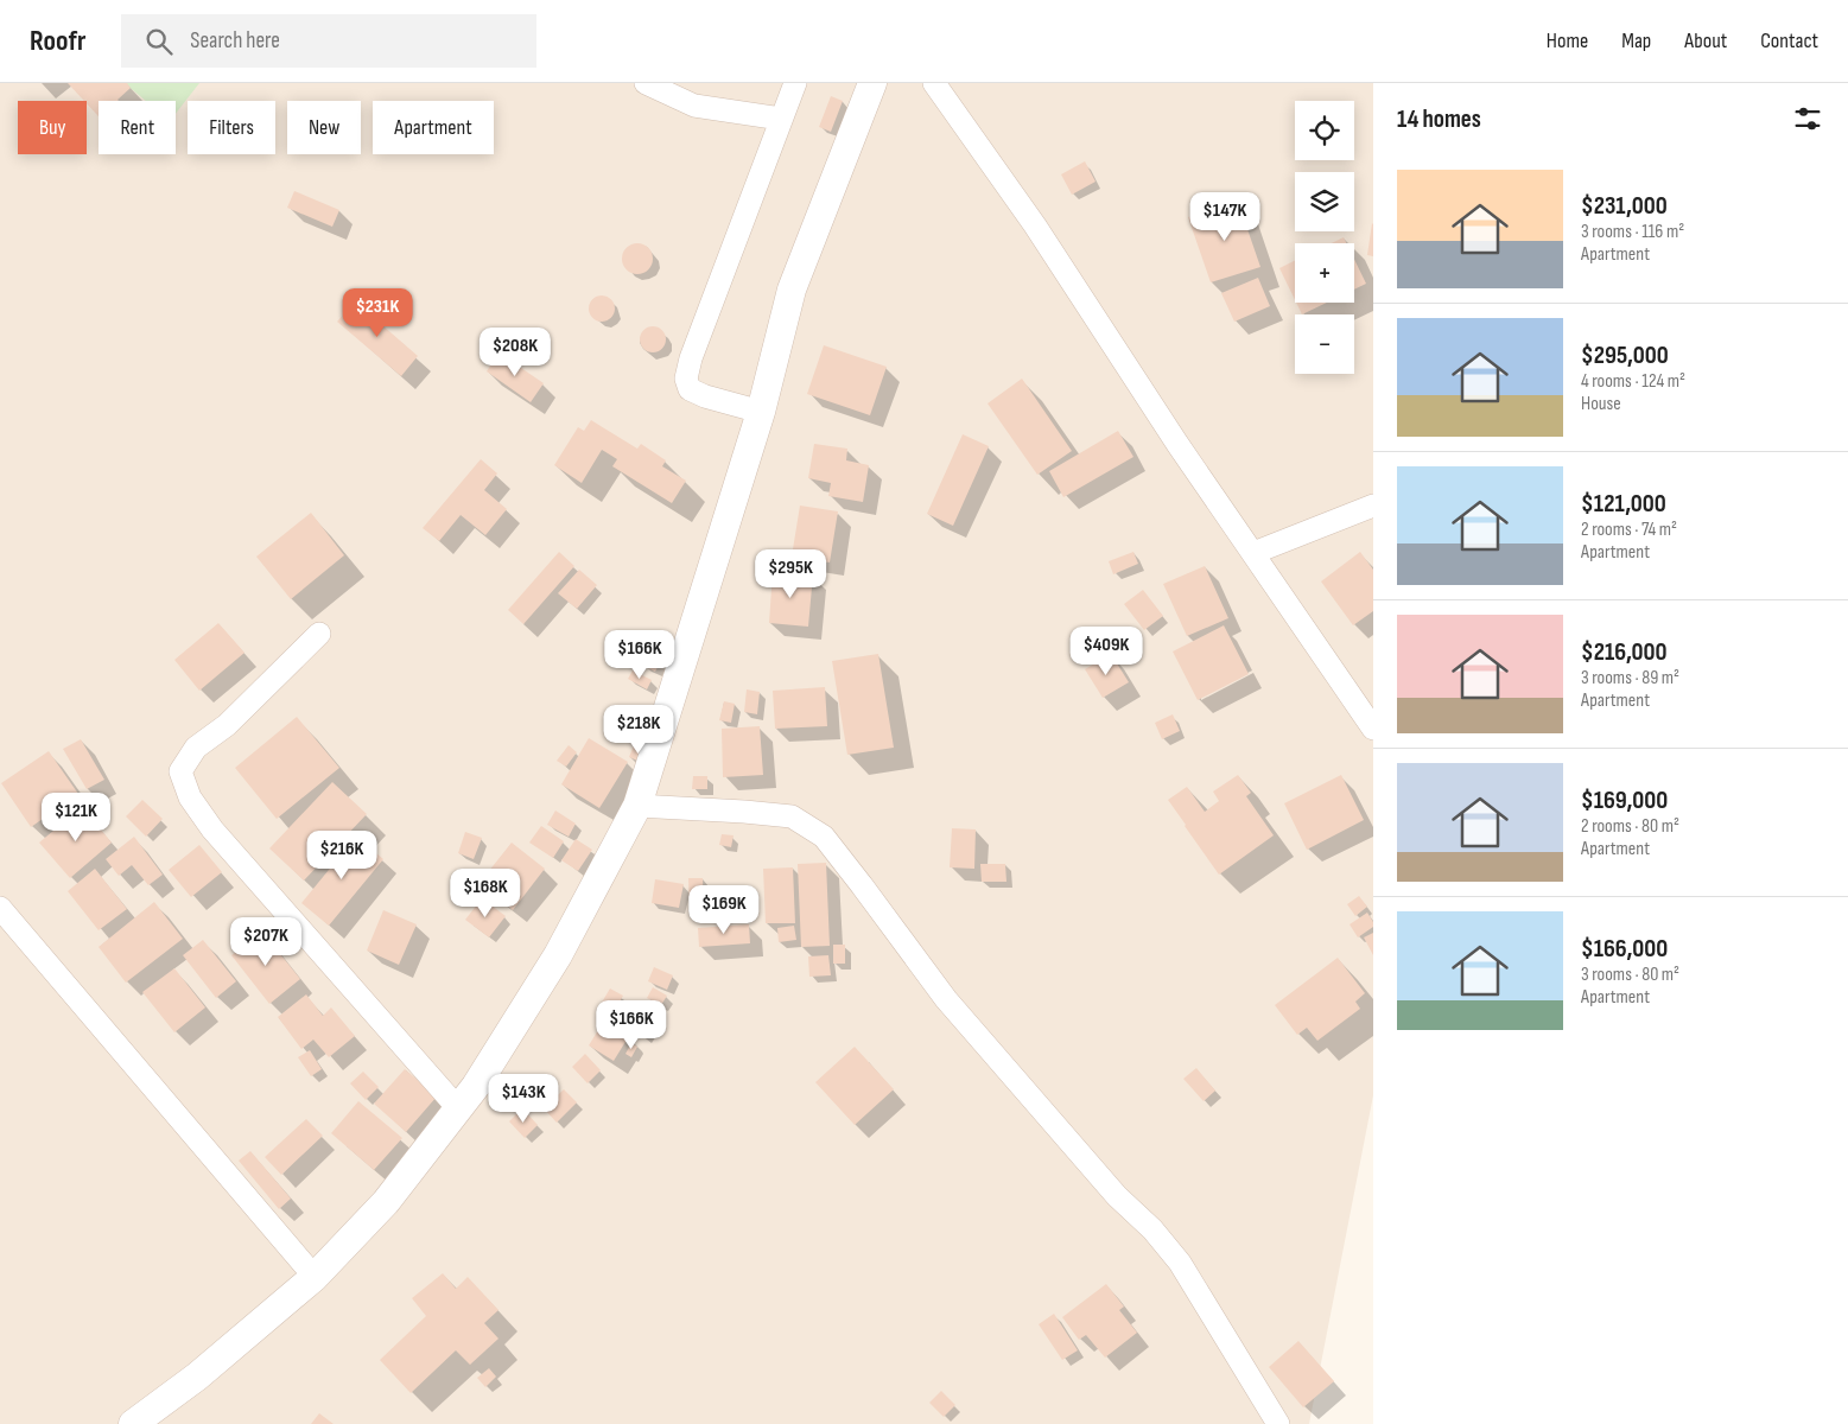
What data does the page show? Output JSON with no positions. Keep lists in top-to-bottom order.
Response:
{
  "page": {
    "header": "Roofr",
    "search": "Search here",
    "nav": [
      "Home",
      "Map",
      "About",
      "Contact"
    ],
    "heading": "14 homes",
    "map_buttons": ["+", "−"],
    "chip": [
      "Buy",
      "Rent",
      "Filters",
      "New",
      "Apartment"
    ],
    "list": [
      {
        "name": "$231,000",
        "note": "3 rooms · 116 m² · Apartment"
      },
      {
        "name": "$295,000",
        "note": "4 rooms · 124 m² · House"
      },
      {
        "name": "$121,000",
        "note": "2 rooms · 74 m² · Apartment"
      },
      {
        "name": "$216,000",
        "note": "3 rooms · 89 m² · Apartment"
      },
      {
        "name": "$169,000",
        "note": "2 rooms · 80 m² · Apartment"
      },
      {
        "name": "$166,000",
        "note": "3 rooms · 80 m² · Apartment"
      }
    ],
    "price": [
      "$147K",
      "$231K",
      "$208K",
      "$295K",
      "$409K",
      "$166K",
      "$218K",
      "$121K",
      "$216K",
      "$168K",
      "$169K",
      "$207K",
      "$166K",
      "$143K"
    ]
  }
}
